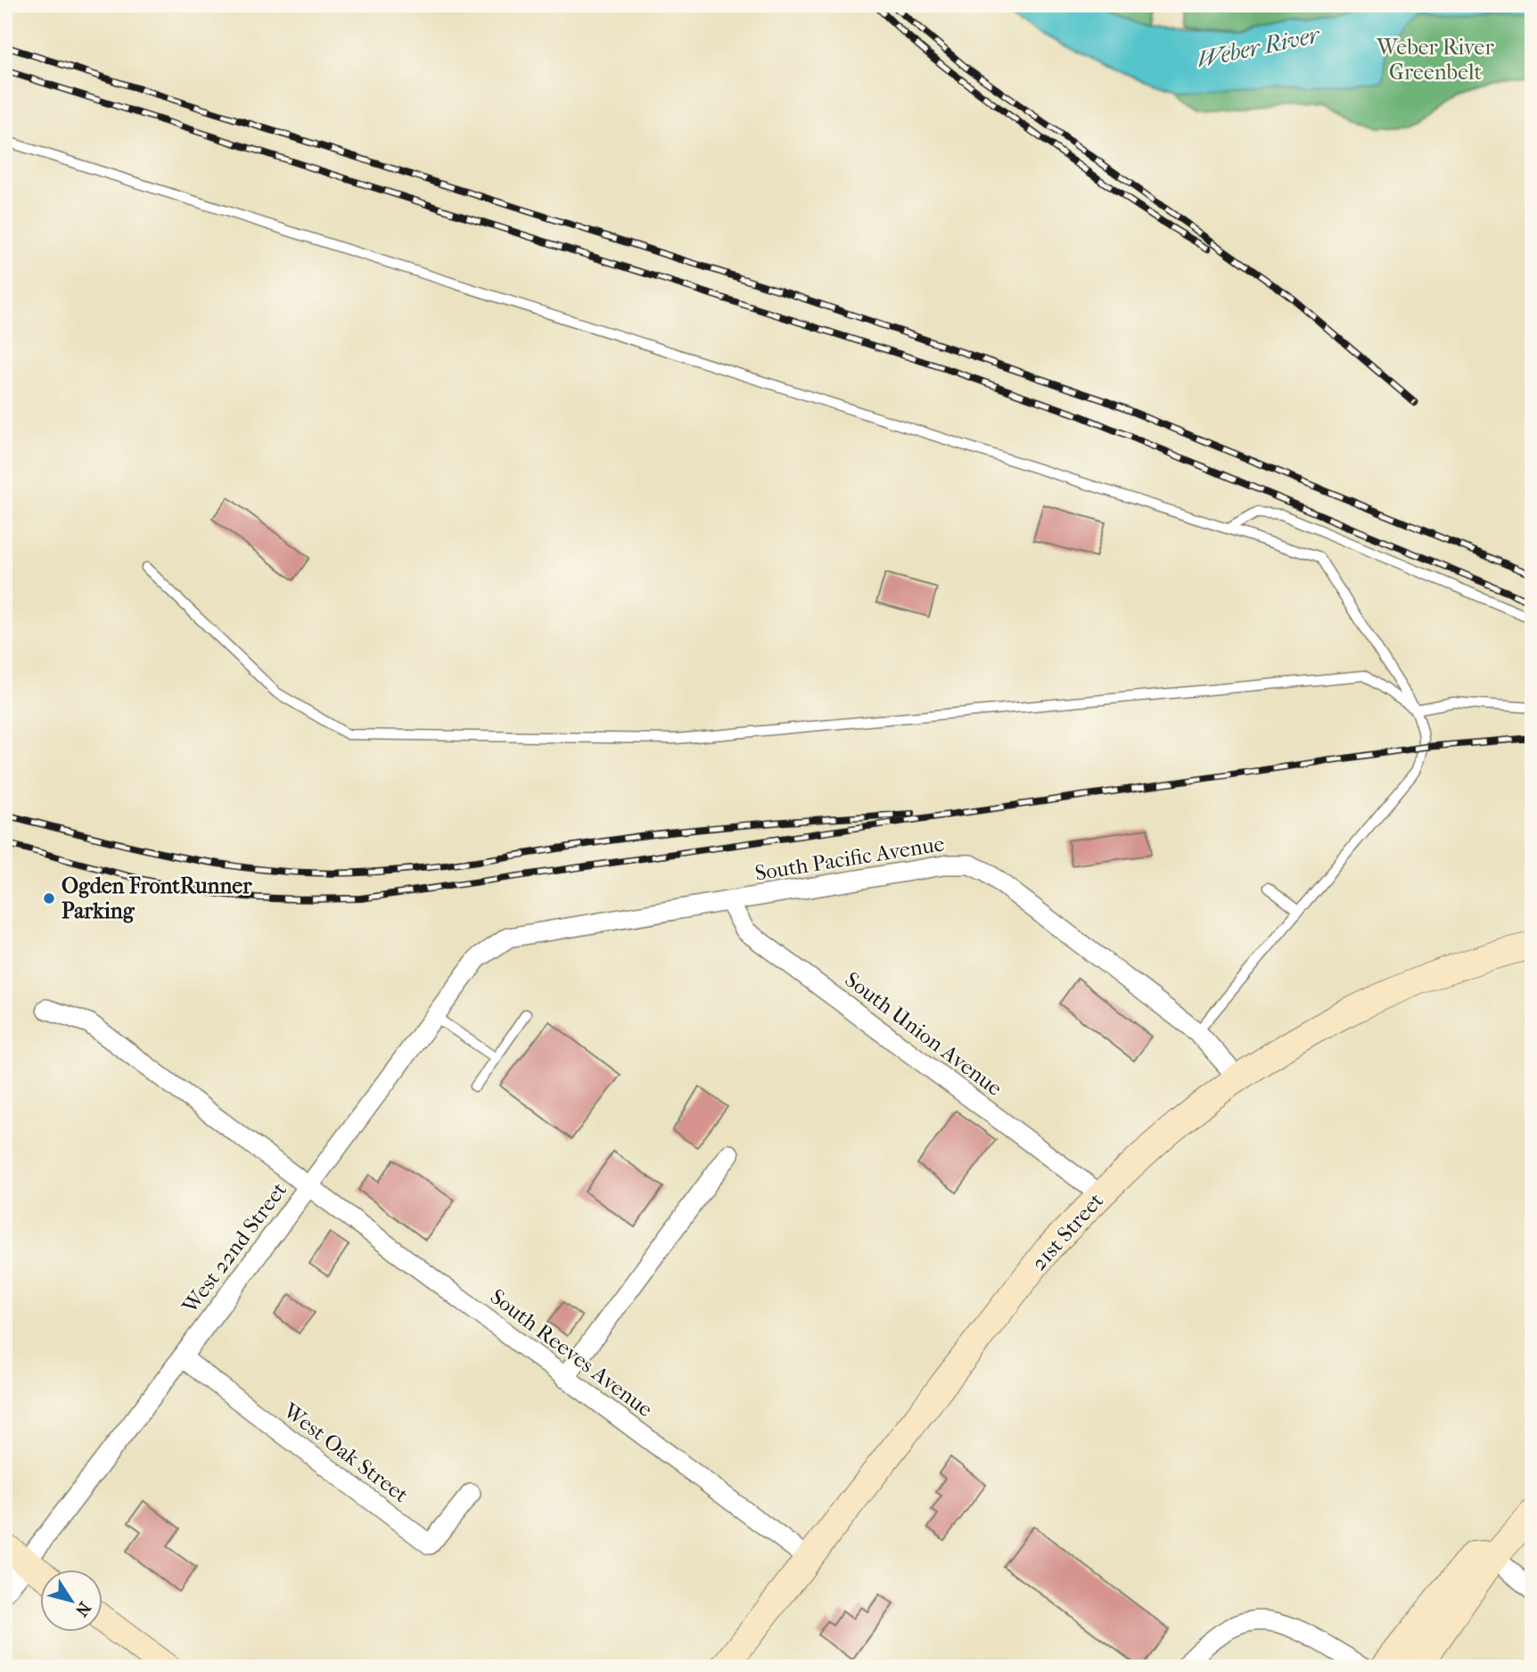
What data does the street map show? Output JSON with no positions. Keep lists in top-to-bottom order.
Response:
{
  "streets": {
    "main road": ["21st Street"],
    "street": [
      "South Pacific Avenue",
      "South Union Avenue",
      "West 22nd Street",
      "South Reeves Avenue",
      "West Oak Street"
    ]
  },
  "crossings": [
    ["South Pacific Avenue", "South Union Avenue"],
    ["South Pacific Avenue", "21st Street"],
    ["South Pacific Avenue", "West 22nd Street"],
    ["South Union Avenue", "21st Street"],
    ["21st Street", "South Reeves Avenue"],
    ["West 22nd Street", "South Reeves Avenue"],
    ["West 22nd Street", "West Oak Street"]
  ],
  "water": ["Weber River"],
  "parks": ["Weber River Greenbelt"],
  "places": ["Ogden FrontRunner Parking"],
  "north": "bottom right"
}
